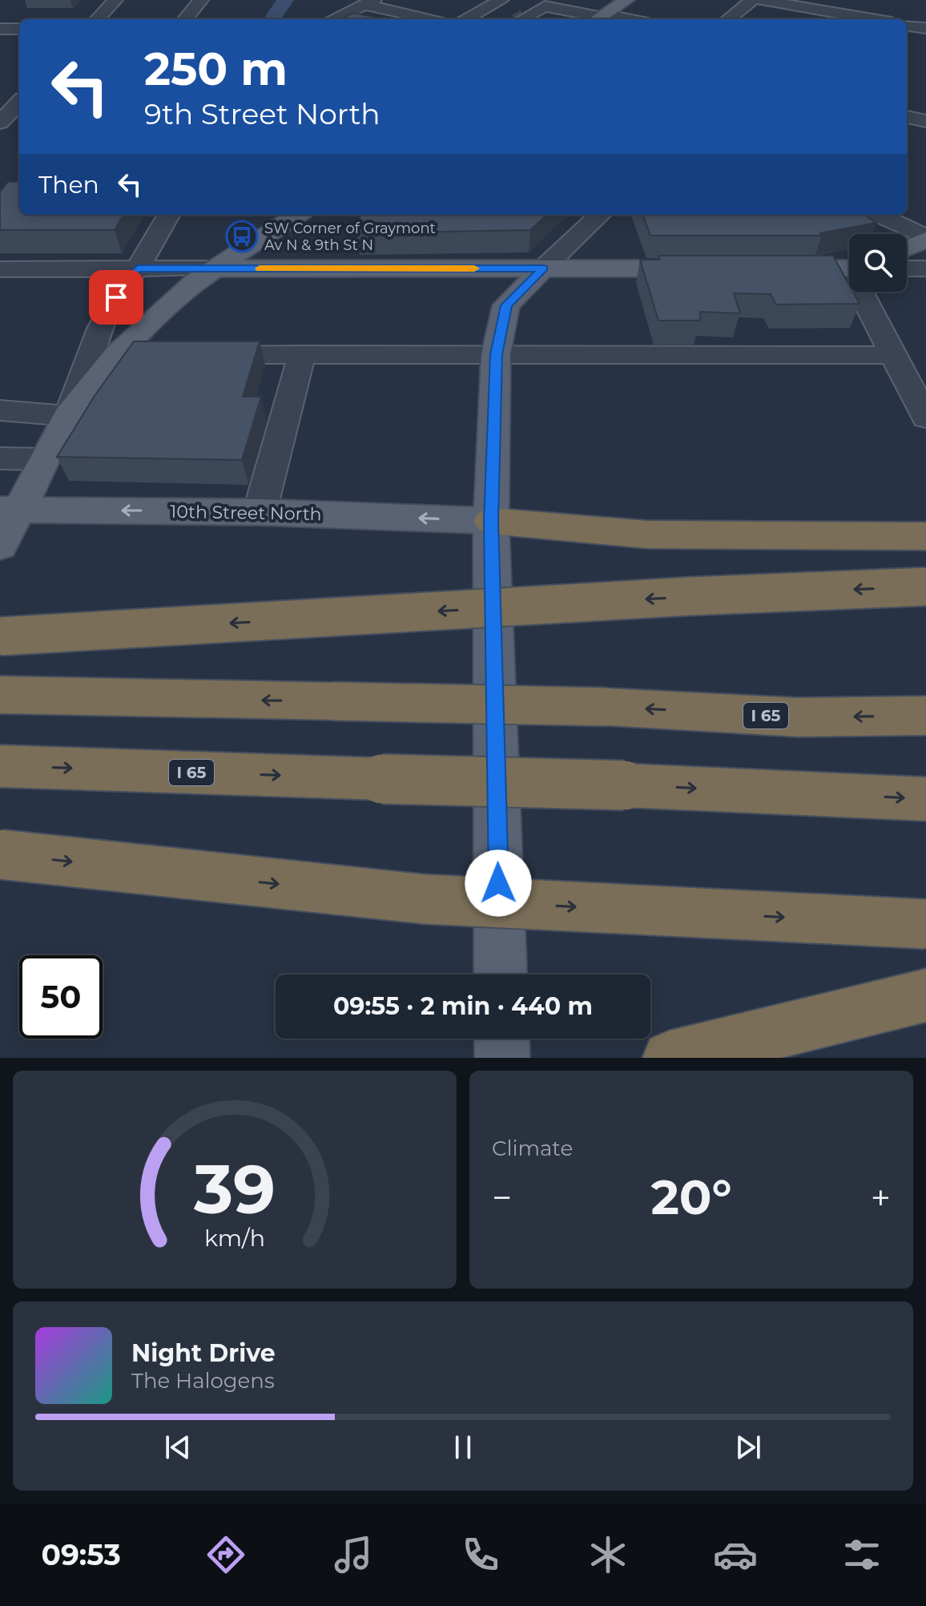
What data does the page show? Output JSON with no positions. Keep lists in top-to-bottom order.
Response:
{
  "streets": {
    "highway": ["I 65"],
    "main road": ["10th Street North"]
  },
  "places": {
    "bus stop": ["SW Corner of Graymont Av N & 9th St N"]
  },
  "page": {
    "turn": ["250 m", "9th Street North"],
    "then": "Then",
    "limit": "50",
    "trip": "09:55 · 2 min · 440 m",
    "tile": "Climate",
    "heat": ["−", "20°", "+"],
    "song": ["Night Drive", "The Halogens"],
    "tabs": "09:53",
    "gauge": ["39", "km/h"]
  }
}
